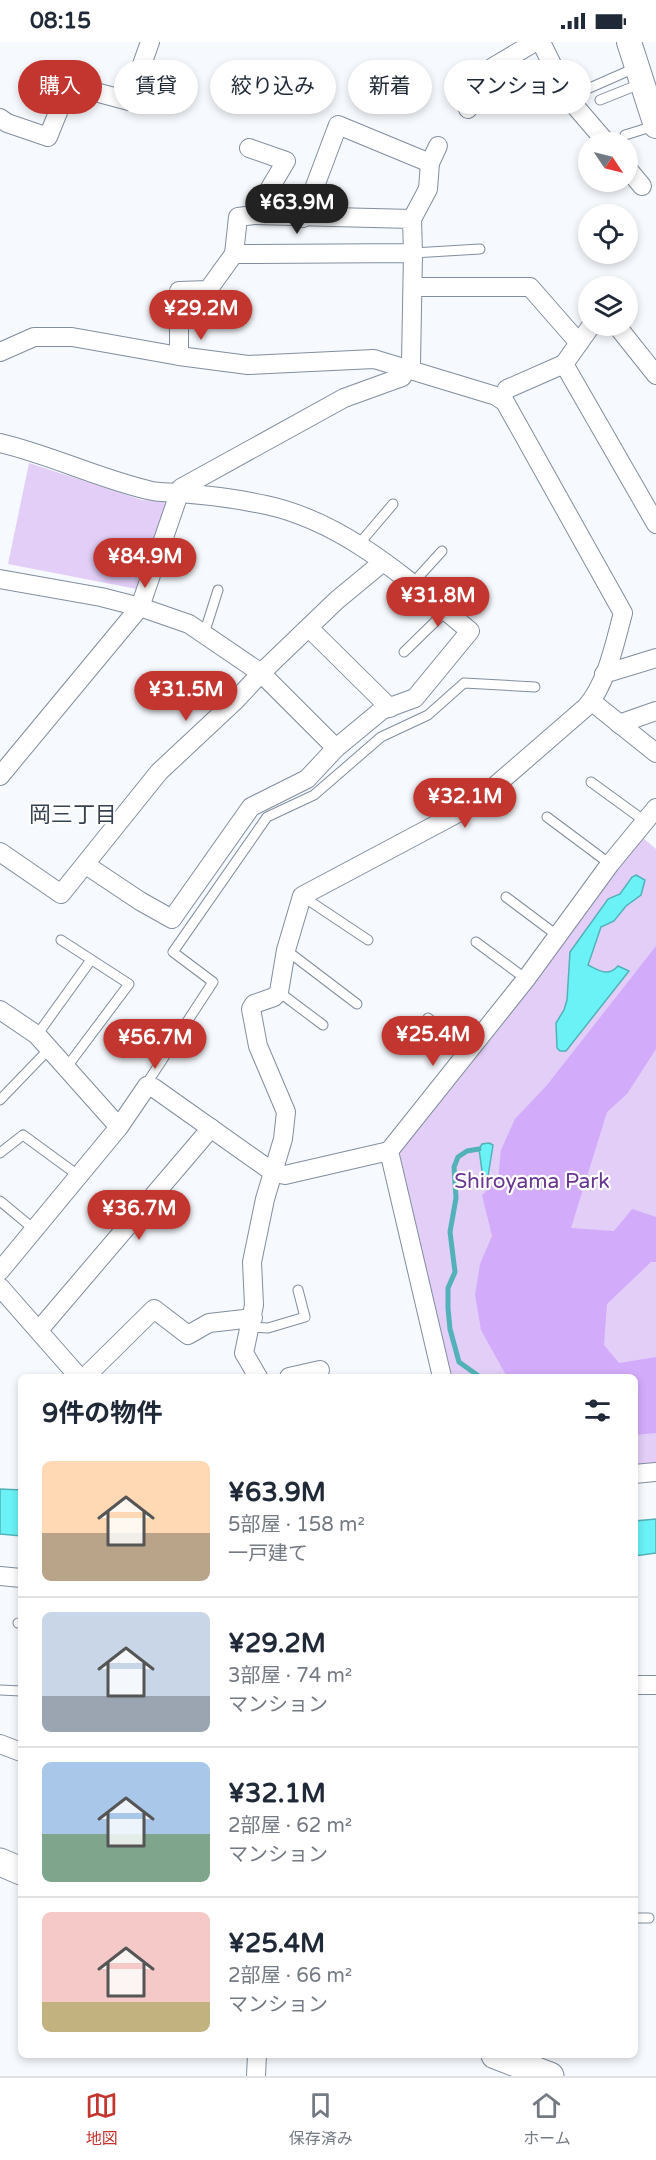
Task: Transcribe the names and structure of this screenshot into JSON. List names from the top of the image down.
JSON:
{
  "districts": ["岡三丁目"],
  "parks": ["Shiroyama Park"],
  "north": "bottom right",
  "page": {
    "status": "08:15",
    "chip": [
      "購入",
      "賃貸",
      "絞り込み",
      "新着",
      "マンション"
    ],
    "price": [
      "¥63.9M",
      "¥29.2M",
      "¥84.9M",
      "¥31.8M",
      "¥31.5M",
      "¥32.1M",
      "¥25.4M",
      "¥56.7M",
      "¥36.7M"
    ],
    "heading": "9件の物件",
    "list": [
      {
        "name": "¥63.9M",
        "note": "5部屋 · 158 m² · 一戸建て"
      },
      {
        "name": "¥29.2M",
        "note": "3部屋 · 74 m² · マンション"
      },
      {
        "name": "¥32.1M",
        "note": "2部屋 · 62 m² · マンション"
      },
      {
        "name": "¥25.4M",
        "note": "2部屋 · 66 m² · マンション"
      }
    ],
    "tabs": ["地図", "保存済み", "ホーム"]
  }
}
